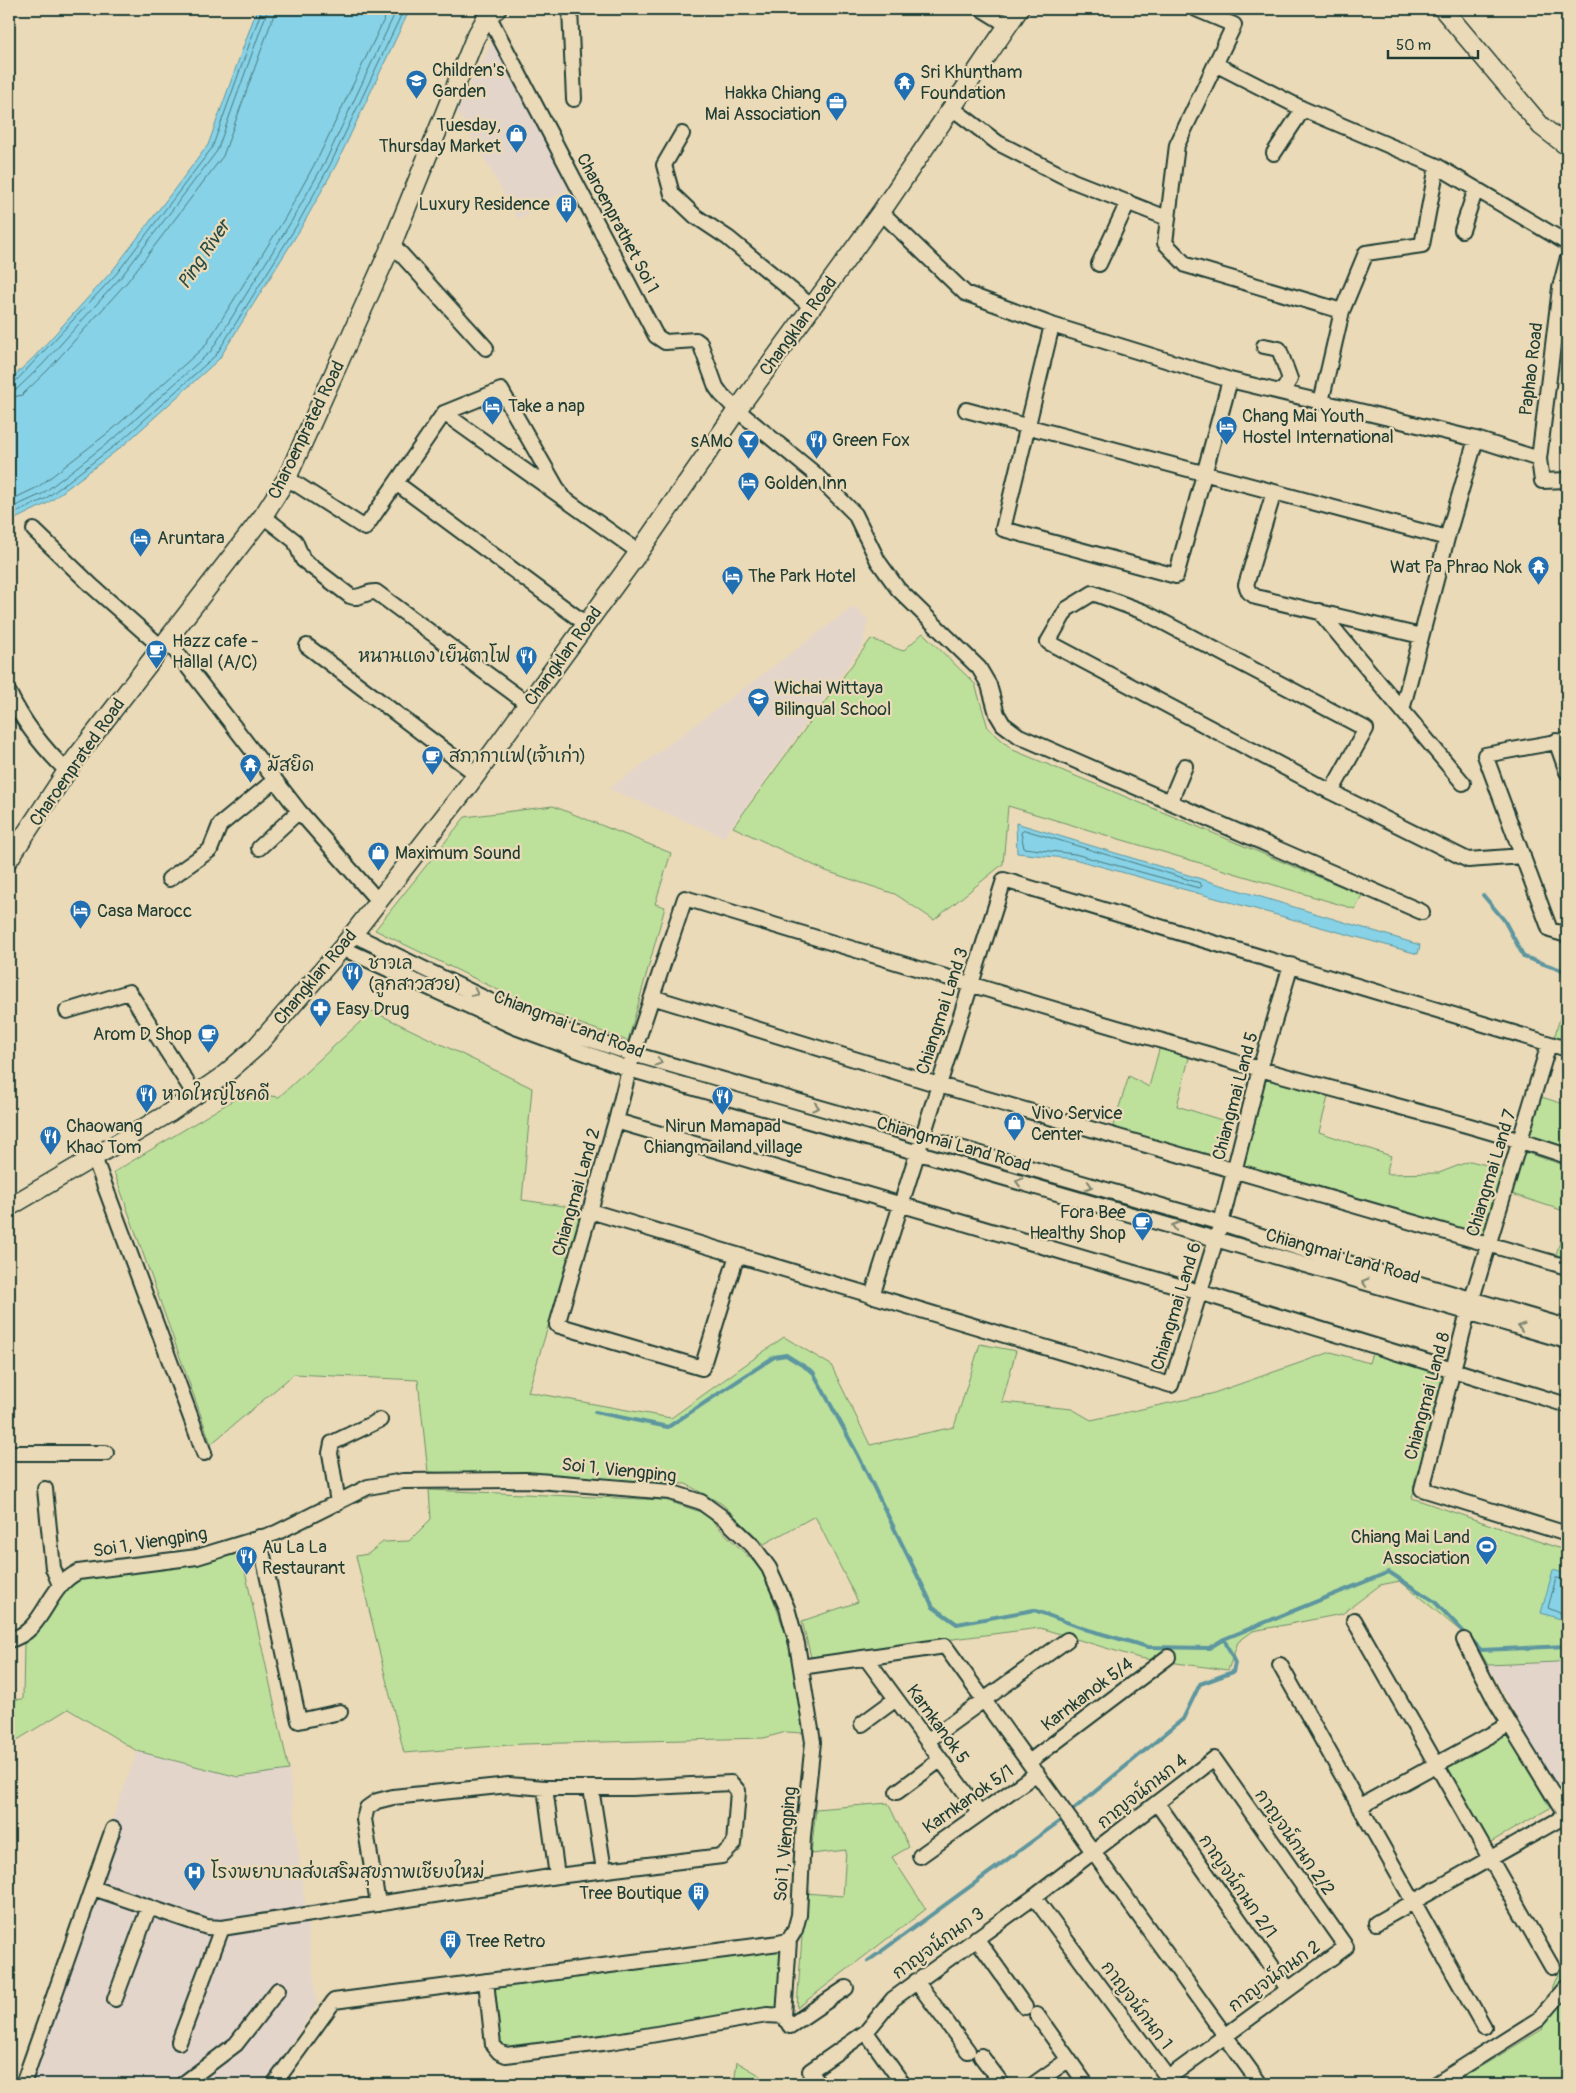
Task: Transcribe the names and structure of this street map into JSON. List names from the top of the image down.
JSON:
{
  "streets": {
    "street": [
      "Charoenprathet Soi 1",
      "Changklan Road",
      "Paphao Road",
      "Charoenprated Road",
      "Chiangmai Land 3",
      "Chiangmai Land Road",
      "Chiangmai Land 5",
      "Chiangmai Land 7",
      "Chiangmai Land 2",
      "Chiangmai Land 6",
      "Chiangmai Land 8",
      "Soi 1, Viengping",
      "Karnkanok 5/4",
      "Karnkanok 5",
      "กาญจน์กนก 4",
      "Karnkanok 5/1",
      "กาญจน์กนก 2/2",
      "กาญจน์กนก 2/1",
      "กาญจน์กนก 3",
      "กาญจน์กนก 2",
      "กาญจน์กนก 1"
    ]
  },
  "crossings": [
    ["Charoenprathet Soi 1", "Changklan Road"],
    ["Charoenprathet Soi 1", "Charoenprated Road"],
    ["Changklan Road", "Chiangmai Land Road"],
    ["Chiangmai Land 3", "Chiangmai Land Road"],
    ["Chiangmai Land 3", "Chiangmai Land 5"],
    ["Chiangmai Land 3", "Chiangmai Land 2"],
    ["Chiangmai Land 3", "Chiangmai Land 6"],
    ["Chiangmai Land Road", "Chiangmai Land 5"],
    ["Chiangmai Land Road", "Chiangmai Land 7"],
    ["Chiangmai Land Road", "Chiangmai Land 2"],
    ["Chiangmai Land Road", "Chiangmai Land 6"],
    ["Chiangmai Land Road", "Chiangmai Land 8"],
    ["Chiangmai Land 5", "Chiangmai Land 6"],
    ["Chiangmai Land 7", "Chiangmai Land 8"],
    ["Karnkanok 5/4", "Karnkanok 5/1"],
    ["Karnkanok 5", "Karnkanok 5/1"],
    ["กาญจน์กนก 4", "กาญจน์กนก 2/2"],
    ["กาญจน์กนก 4", "กาญจน์กนก 2/1"],
    ["กาญจน์กนก 4", "กาญจน์กนก 3"],
    ["กาญจน์กนก 2/2", "กาญจน์กนก 2"],
    ["กาญจน์กนก 2/1", "กาญจน์กนก 2"],
    ["กาญจน์กนก 3", "กาญจน์กนก 1"],
    ["กาญจน์กนก 2", "กาญจน์กนก 1"]
  ],
  "water": ["Ping River"],
  "places": {
    "school or university": ["Children's Garden", "Wichai Wittaya Bilingual School"],
    "temple": ["Sri Khuntham Foundation", "Wat Pa Phrao Nok", "มัสยิด"],
    "office": ["Hakka Chiang Mai Association"],
    "shop": ["Tuesday, Thursday Market", "Maximum Sound", "Vivo Service Center"],
    "building": ["Luxury Residence", "Tree Boutique", "Tree Retro"],
    "hotel": [
      "Take a nap",
      "Chang Mai Youth Hostel International",
      "Golden Inn",
      "Aruntara",
      "The Park Hotel",
      "Casa Marocc"
    ],
    "restaurant": [
      "Green Fox",
      "หนานแดง เย็นตาโฟ",
      "ชาวเล (ลูกสาวสวย)",
      "หาดใหญ่โชคดี",
      "Nirun Mamapad Chiangmailand village",
      "Chaowang Khao Tom",
      "Au La La Restaurant"
    ],
    "bar": ["sAMo"],
    "cafe": [
      "Hazz cafe - Hallal (A/C)",
      "สภากาแฟ(เจ้าเก่า)",
      "Arom D Shop",
      "Fora Bee Healthy Shop"
    ],
    "pharmacy": ["Easy Drug"],
    "sports": ["Chiang Mai Land Association"],
    "hospital": ["โรงพยาบาลส่งเสริมสุขภาพเชียงใหม่"]
  },
  "scale_bar": "50 m"
}
